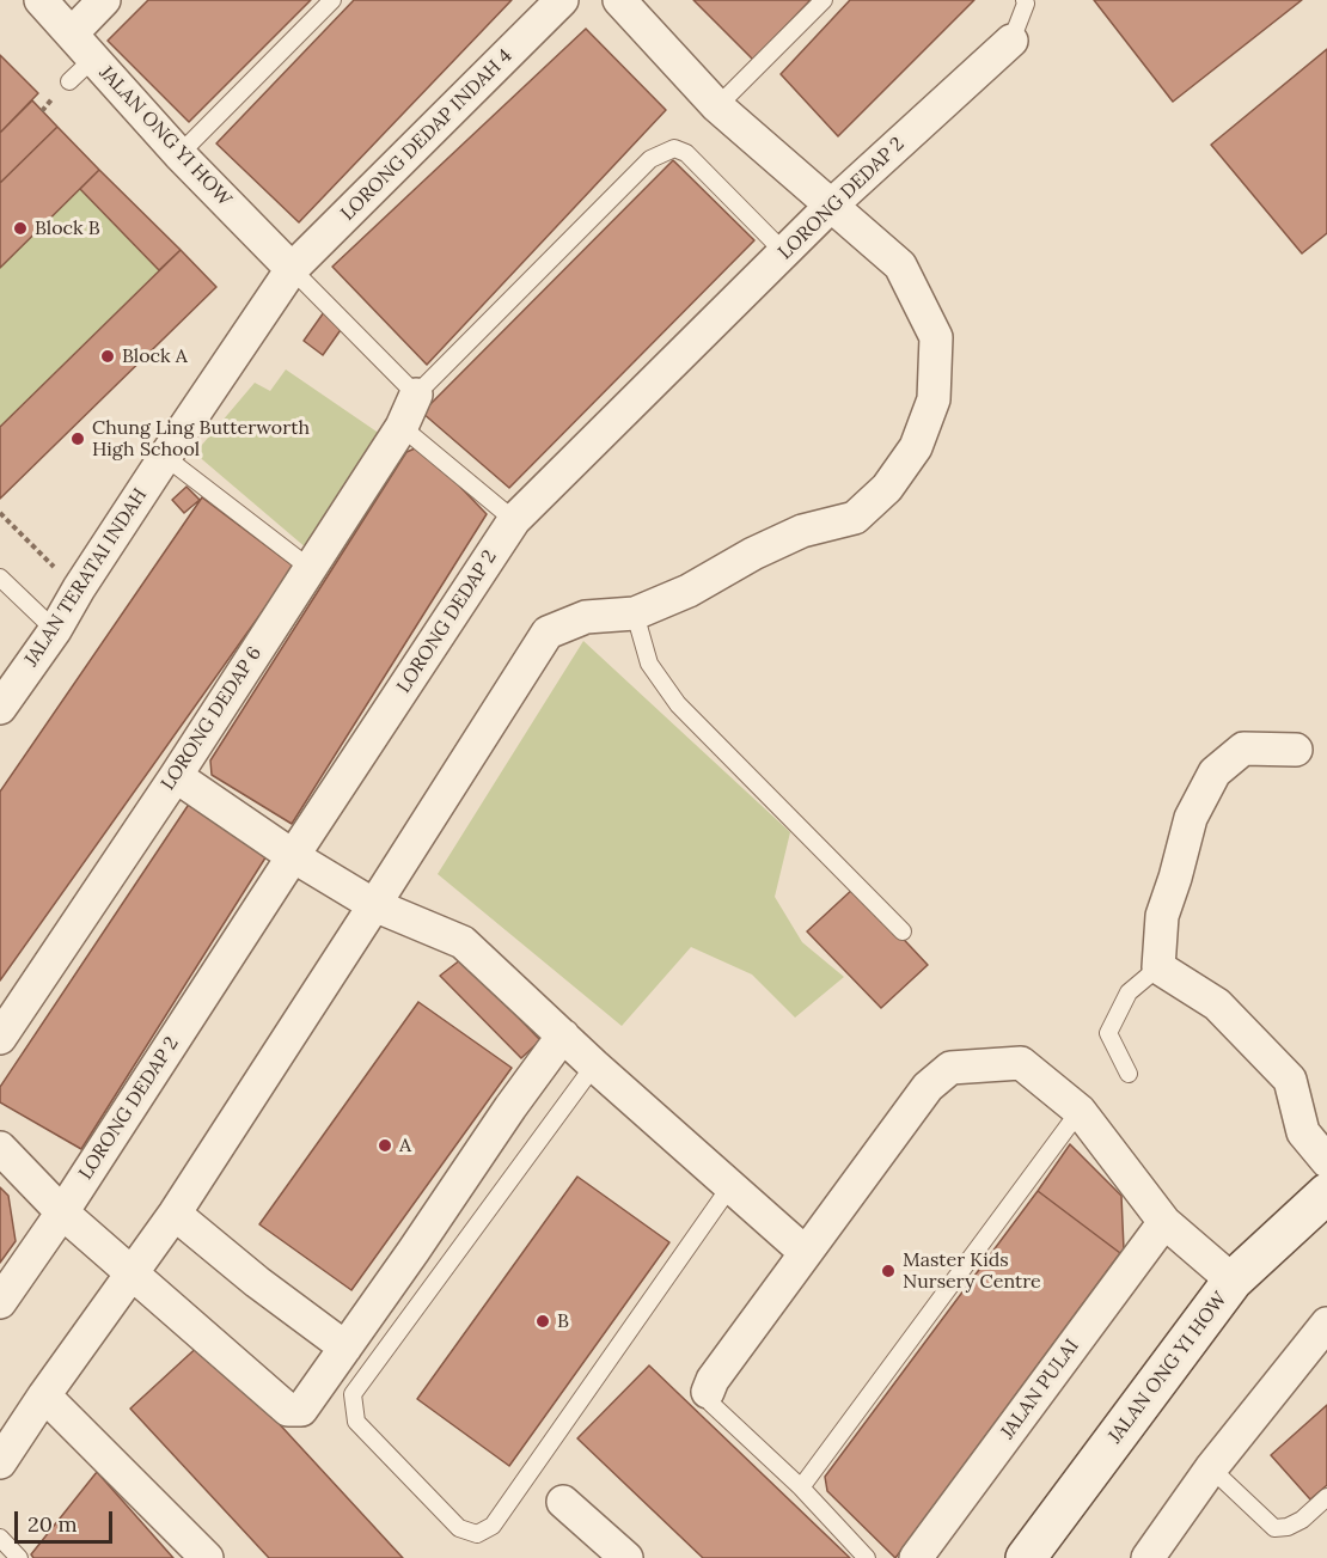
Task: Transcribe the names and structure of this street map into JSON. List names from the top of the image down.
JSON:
{
  "streets": {
    "main road": ["JALAN ONG YI HOW"],
    "street": [
      "LORONG DEDAP INDAH 4",
      "LORONG DEDAP 2",
      "JALAN TERATAI INDAH",
      "LORONG DEDAP 6",
      "JALAN PULAI"
    ]
  },
  "crossings": [
    ["LORONG DEDAP INDAH 4", "JALAN ONG YI HOW"],
    ["LORONG DEDAP INDAH 4", "JALAN TERATAI INDAH"],
    ["JALAN ONG YI HOW", "JALAN TERATAI INDAH"]
  ],
  "places": [
    "Block B",
    "Block A",
    "Chung Ling Butterworth High School",
    "A",
    "Master Kids Nursery Centre",
    "B"
  ],
  "scale_bar": "20 m"
}
